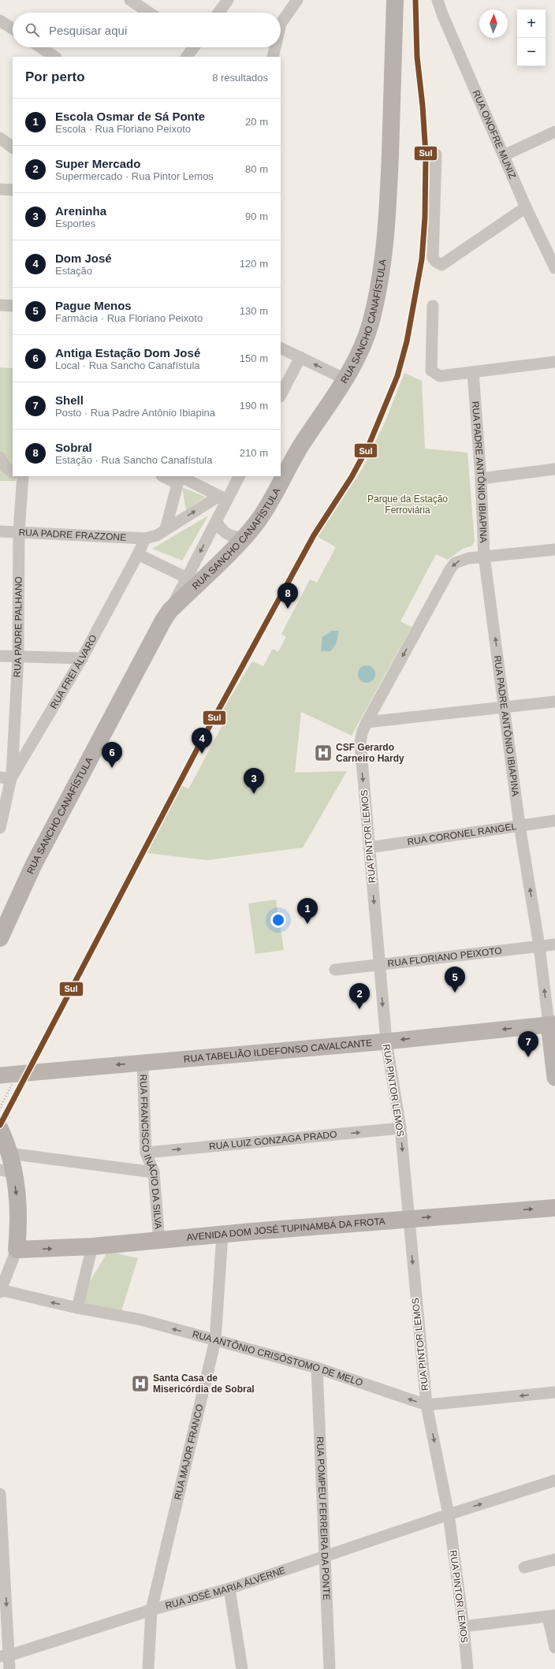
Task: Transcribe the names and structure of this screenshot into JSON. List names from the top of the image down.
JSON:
{
  "streets": {
    "main road": [
      "RUA SANCHO CANAFÍSTULA",
      "RUA PADRE ANTÔNIO IBIAPINA",
      "RUA TABELIÃO ILDEFONSO CAVALCANTE",
      "AVENIDA DOM JOSÉ TUPINAMBÁ DA FROTA"
    ],
    "street": [
      "RUA ONOFRE MUNIZ",
      "RUA PADRE FRAZZONE",
      "RUA PADRE PALHANO",
      "RUA FREI ÁLVARO",
      "RUA CORONEL RANGEL",
      "RUA PINTOR LEMOS",
      "RUA FLORIANO PEIXOTO",
      "RUA LUIZ GONZAGA PRADO",
      "RUA FRANCISCO INÁCIO DA SILVA",
      "RUA ANTÔNIO CRISÓSTOMO DE MELO",
      "RUA MAJOR FRANCO",
      "RUA POMPEU FERREIRA DA PONTE",
      "RUA JOSÉ MARIA ÁLVERNE"
    ]
  },
  "crossings": [
    ["RUA PADRE ANTÔNIO IBIAPINA", "RUA CORONEL RANGEL"],
    ["RUA PADRE ANTÔNIO IBIAPINA", "RUA PINTOR LEMOS"],
    ["RUA PADRE ANTÔNIO IBIAPINA", "RUA FLORIANO PEIXOTO"],
    ["RUA PADRE ANTÔNIO IBIAPINA", "RUA TABELIÃO ILDEFONSO CAVALCANTE"],
    ["RUA PADRE FRAZZONE", "RUA PADRE PALHANO"],
    ["RUA PADRE FRAZZONE", "RUA FREI ÁLVARO"],
    ["RUA PADRE PALHANO", "RUA FREI ÁLVARO"],
    ["RUA CORONEL RANGEL", "RUA PINTOR LEMOS"],
    ["RUA PINTOR LEMOS", "RUA FLORIANO PEIXOTO"],
    ["RUA PINTOR LEMOS", "RUA TABELIÃO ILDEFONSO CAVALCANTE"],
    ["RUA PINTOR LEMOS", "RUA LUIZ GONZAGA PRADO"],
    ["RUA PINTOR LEMOS", "AVENIDA DOM JOSÉ TUPINAMBÁ DA FROTA"],
    ["RUA PINTOR LEMOS", "RUA ANTÔNIO CRISÓSTOMO DE MELO"],
    ["RUA PINTOR LEMOS", "RUA JOSÉ MARIA ÁLVERNE"],
    ["RUA TABELIÃO ILDEFONSO CAVALCANTE", "RUA FRANCISCO INÁCIO DA SILVA"],
    ["RUA LUIZ GONZAGA PRADO", "RUA FRANCISCO INÁCIO DA SILVA"],
    ["RUA FRANCISCO INÁCIO DA SILVA", "AVENIDA DOM JOSÉ TUPINAMBÁ DA FROTA"],
    ["AVENIDA DOM JOSÉ TUPINAMBÁ DA FROTA", "RUA MAJOR FRANCO"],
    ["RUA ANTÔNIO CRISÓSTOMO DE MELO", "RUA MAJOR FRANCO"],
    ["RUA ANTÔNIO CRISÓSTOMO DE MELO", "RUA POMPEU FERREIRA DA PONTE"],
    ["RUA MAJOR FRANCO", "RUA JOSÉ MARIA ÁLVERNE"],
    ["RUA POMPEU FERREIRA DA PONTE", "RUA JOSÉ MARIA ÁLVERNE"]
  ],
  "one_way": [
    "RUA PADRE ANTÔNIO IBIAPINA",
    "RUA PINTOR LEMOS",
    "RUA TABELIÃO ILDEFONSO CAVALCANTE",
    "RUA LUIZ GONZAGA PRADO",
    "AVENIDA DOM JOSÉ TUPINAMBÁ DA FROTA",
    "RUA ANTÔNIO CRISÓSTOMO DE MELO"
  ],
  "parks": ["Parque da Estação Ferroviária"],
  "places": {
    "hospital": ["CSF Gerardo Carneiro Hardy", "Santa Casa de Misericórdia de Sobral"]
  },
  "lines": ["transit line Sul"],
  "north": "top",
  "page": {
    "map_buttons": ["+", "−"],
    "search": "Pesquisar aqui",
    "heading": ["Por perto", "8 resultados"],
    "list": [
      {
        "mark": "1",
        "name": "Escola Osmar de Sá Ponte",
        "note": "Escola · Rua Floriano Peixoto",
        "value": "20 m"
      },
      {
        "mark": "2",
        "name": "Super Mercado",
        "note": "Supermercado · Rua Pintor Lemos",
        "value": "80 m"
      },
      {
        "mark": "3",
        "name": "Areninha",
        "note": "Esportes",
        "value": "90 m"
      },
      {
        "mark": "4",
        "name": "Dom José",
        "note": "Estação",
        "value": "120 m"
      },
      {
        "mark": "5",
        "name": "Pague Menos",
        "note": "Farmácia · Rua Floriano Peixoto",
        "value": "130 m"
      },
      {
        "mark": "6",
        "name": "Antiga Estação Dom José",
        "note": "Local · Rua Sancho Canafístula",
        "value": "150 m"
      },
      {
        "mark": "7",
        "name": "Shell",
        "note": "Posto · Rua Padre Antônio Ibiapina",
        "value": "190 m"
      },
      {
        "mark": "8",
        "name": "Sobral",
        "note": "Estação · Rua Sancho Canafístula",
        "value": "210 m"
      }
    ],
    "pins": [
      "8",
      "4",
      "6",
      "3",
      "1",
      "5",
      "2",
      "7"
    ]
  }
}
